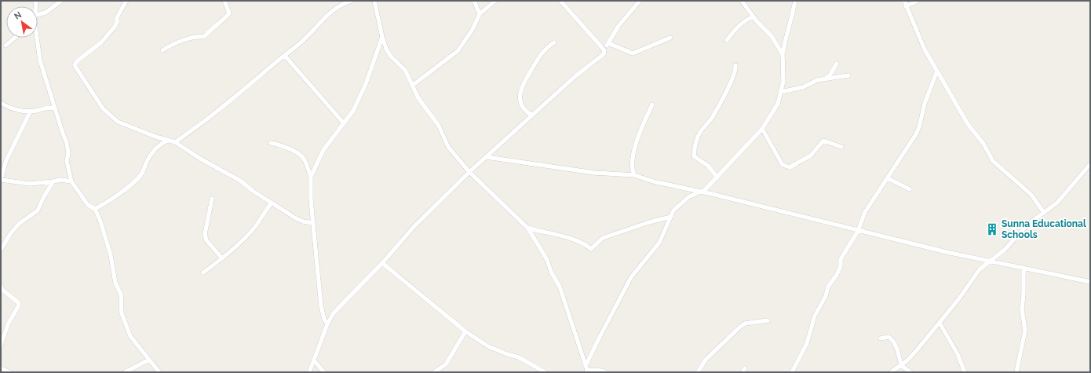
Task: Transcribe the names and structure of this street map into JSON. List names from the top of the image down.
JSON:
{
  "places": {
    "building": ["Sunna Educational Schools"]
  },
  "north": "top left"
}
